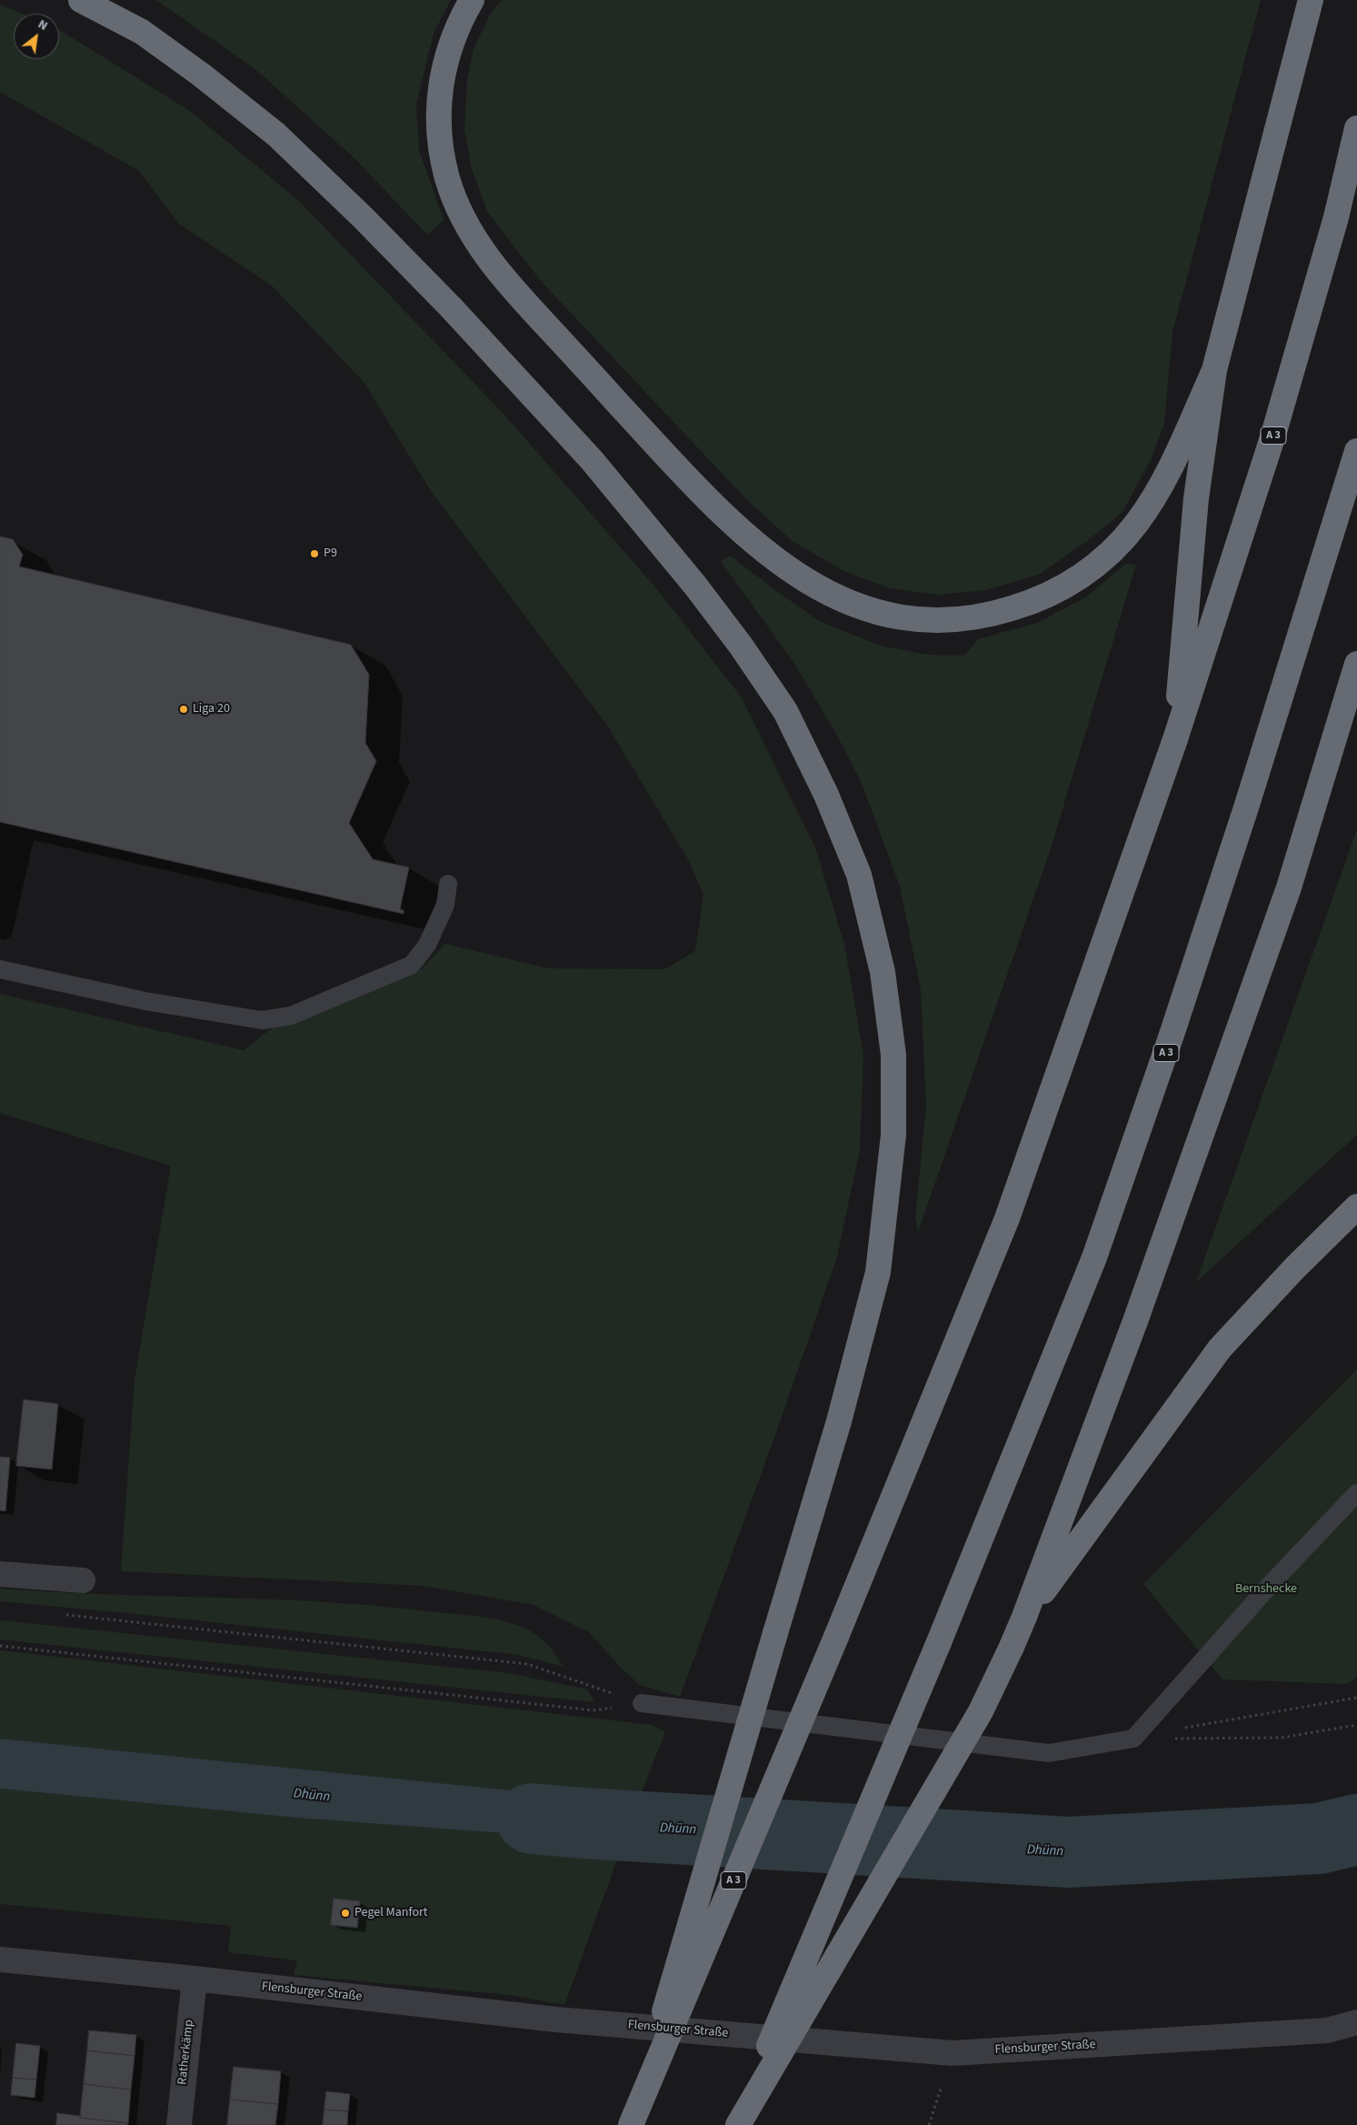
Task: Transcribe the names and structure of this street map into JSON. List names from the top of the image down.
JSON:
{
  "streets": {
    "highway": ["A 3"],
    "street": ["Flensburger Straße", "Ratherkämp"]
  },
  "crossings": [
    ["Flensburger Straße", "Ratherkämp"]
  ],
  "water": ["Dhünn"],
  "parks": ["Bernshecke"],
  "places": ["P9", "Liga 20", "Pegel Manfort"],
  "north": "top right"
}
